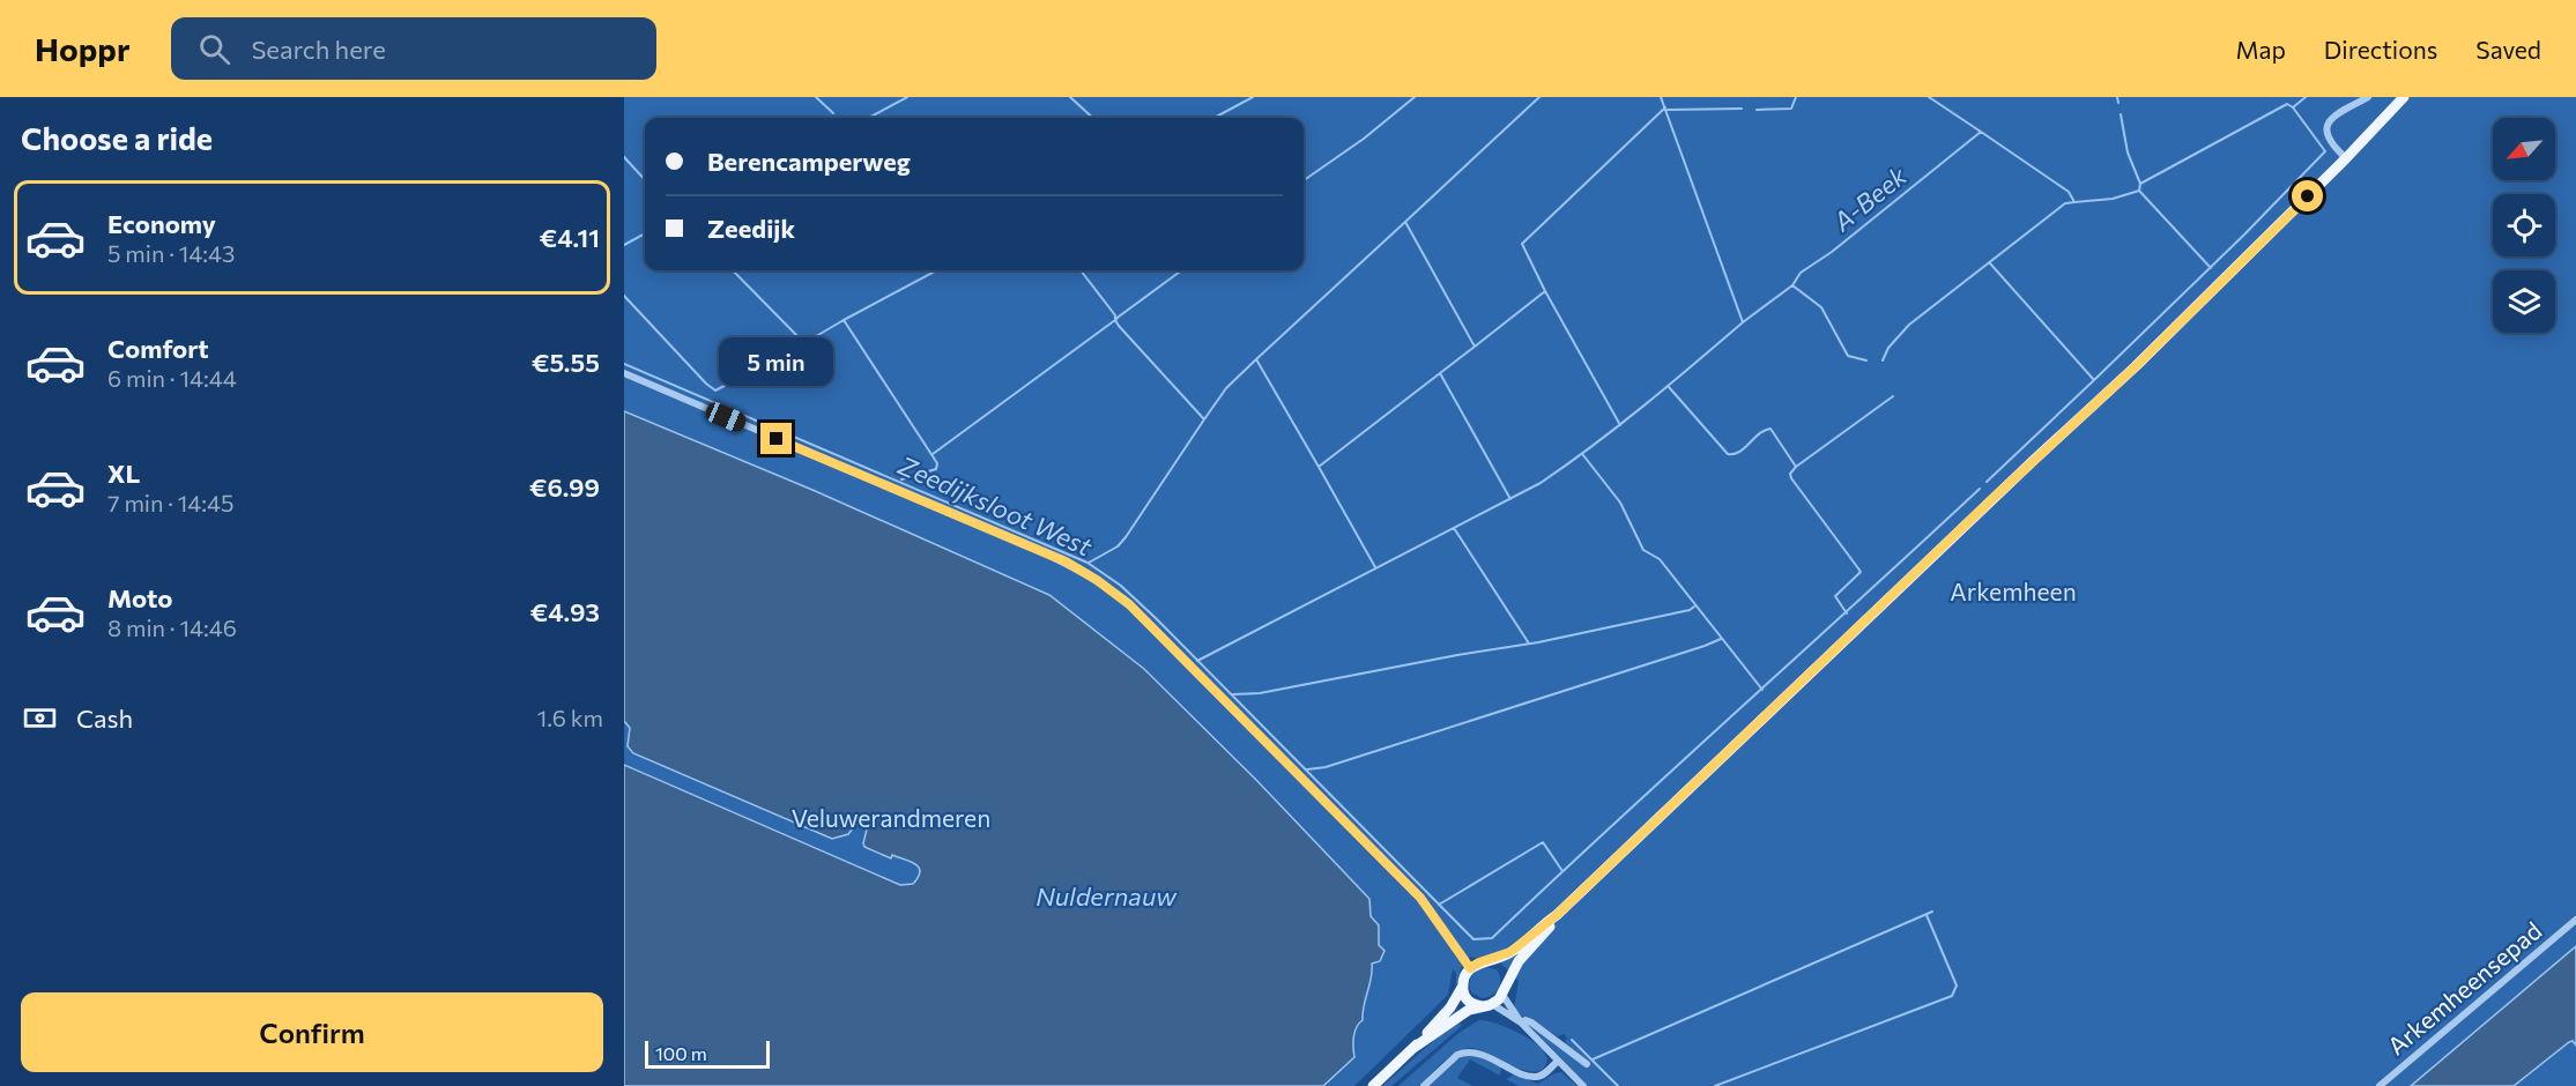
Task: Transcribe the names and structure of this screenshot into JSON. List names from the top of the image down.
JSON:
{
  "streets": {
    "street": ["Arkemheensepad"]
  },
  "water": ["A-Beek", "Zeedijksloot West", "Nuldernauw"],
  "parks": ["Arkemheen", "Veluwerandmeren"],
  "scale_bar": "100 m",
  "north": "bottom left",
  "page": {
    "header": "Hoppr",
    "search": "Search here",
    "nav": ["Map", "Directions", "Saved"],
    "heading": "Choose a ride",
    "banner": ["Berencamperweg", "Zeedijk"],
    "list": [
      {
        "name": "Economy",
        "note": "5 min · 14:43",
        "value": "€4.11"
      },
      {
        "name": "Comfort",
        "note": "6 min · 14:44",
        "value": "€5.55"
      },
      {
        "name": "XL",
        "note": "7 min · 14:45",
        "value": "€6.99"
      },
      {
        "name": "Moto",
        "note": "8 min · 14:46",
        "value": "€4.93"
      }
    ],
    "bubble": "5 min",
    "pay": ["Cash", "1.6 km"],
    "buttons": "Confirm",
    "scale": "100 m"
  }
}
